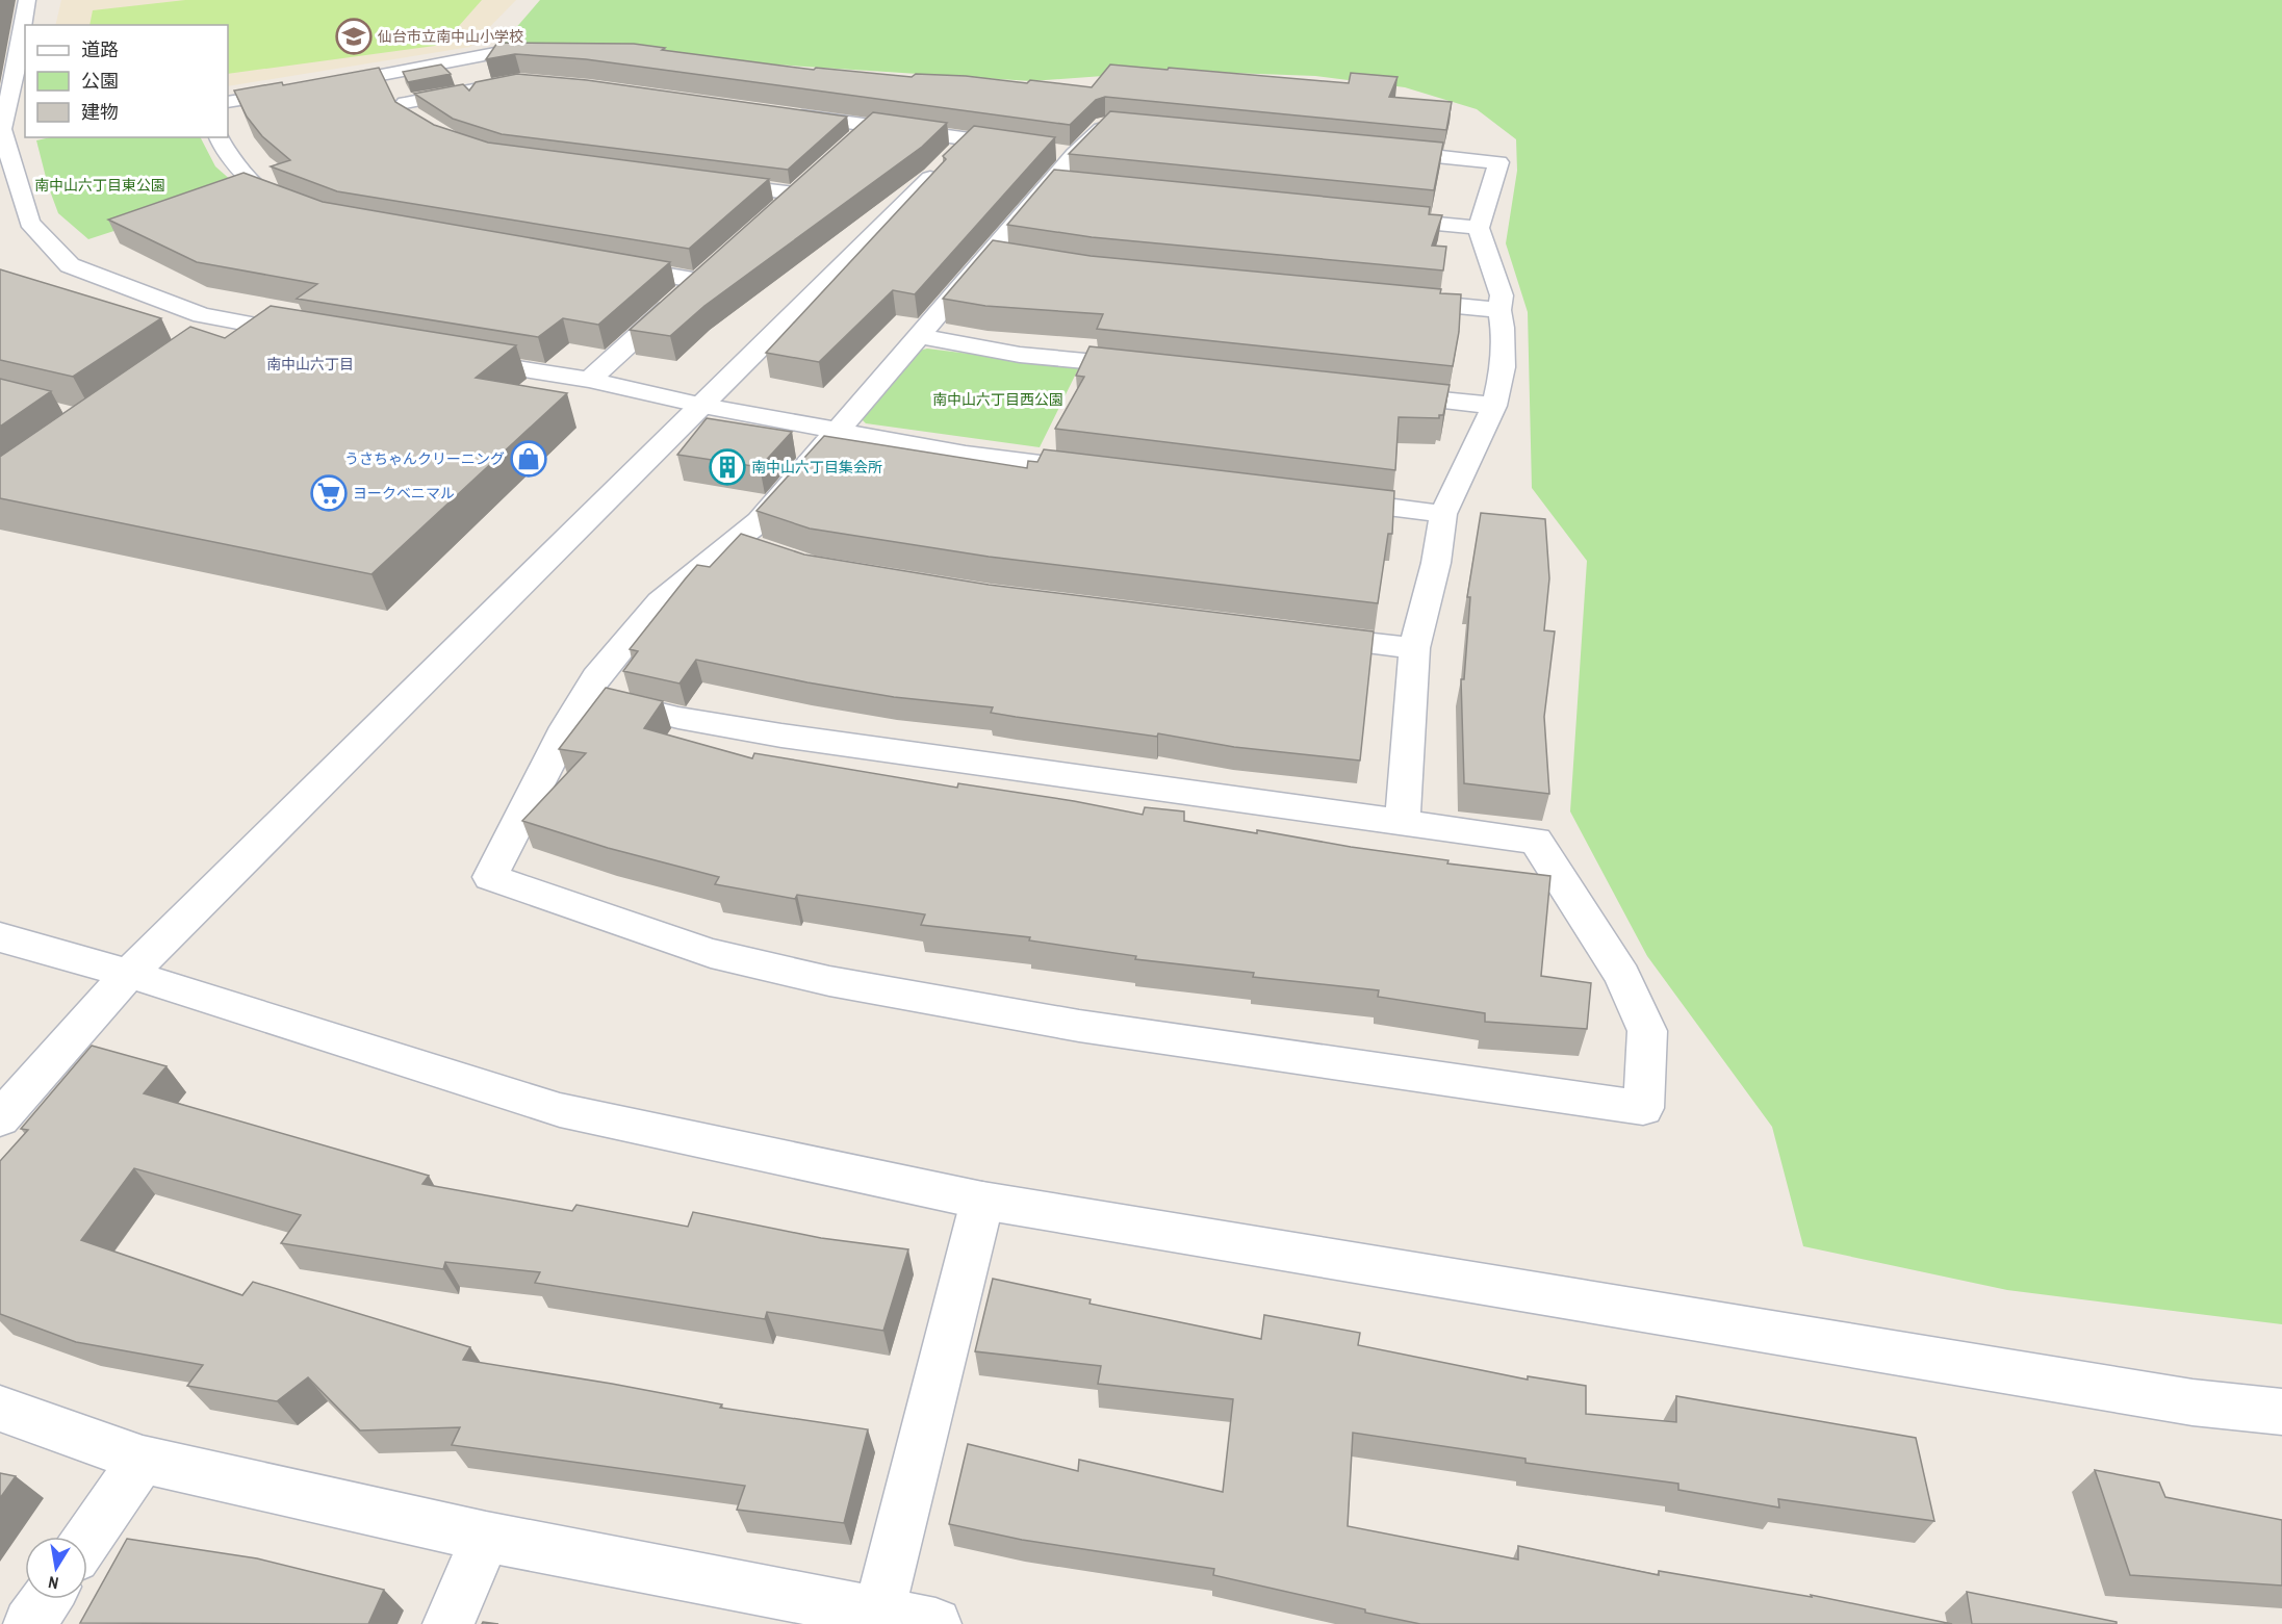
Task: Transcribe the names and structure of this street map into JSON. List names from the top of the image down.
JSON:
{
  "districts": ["南中山六丁目"],
  "parks": ["南中山六丁目東公園", "南中山六丁目西公園"],
  "places": {
    "school or university": ["仙台市立南中山小学校"],
    "shop": ["うさちゃんクリーニング"],
    "building": ["南中山六丁目集会所"],
    "supermarket": ["ヨークベニマル"]
  },
  "legend": ["道路", "公園", "建物"],
  "north": "bottom"
}
